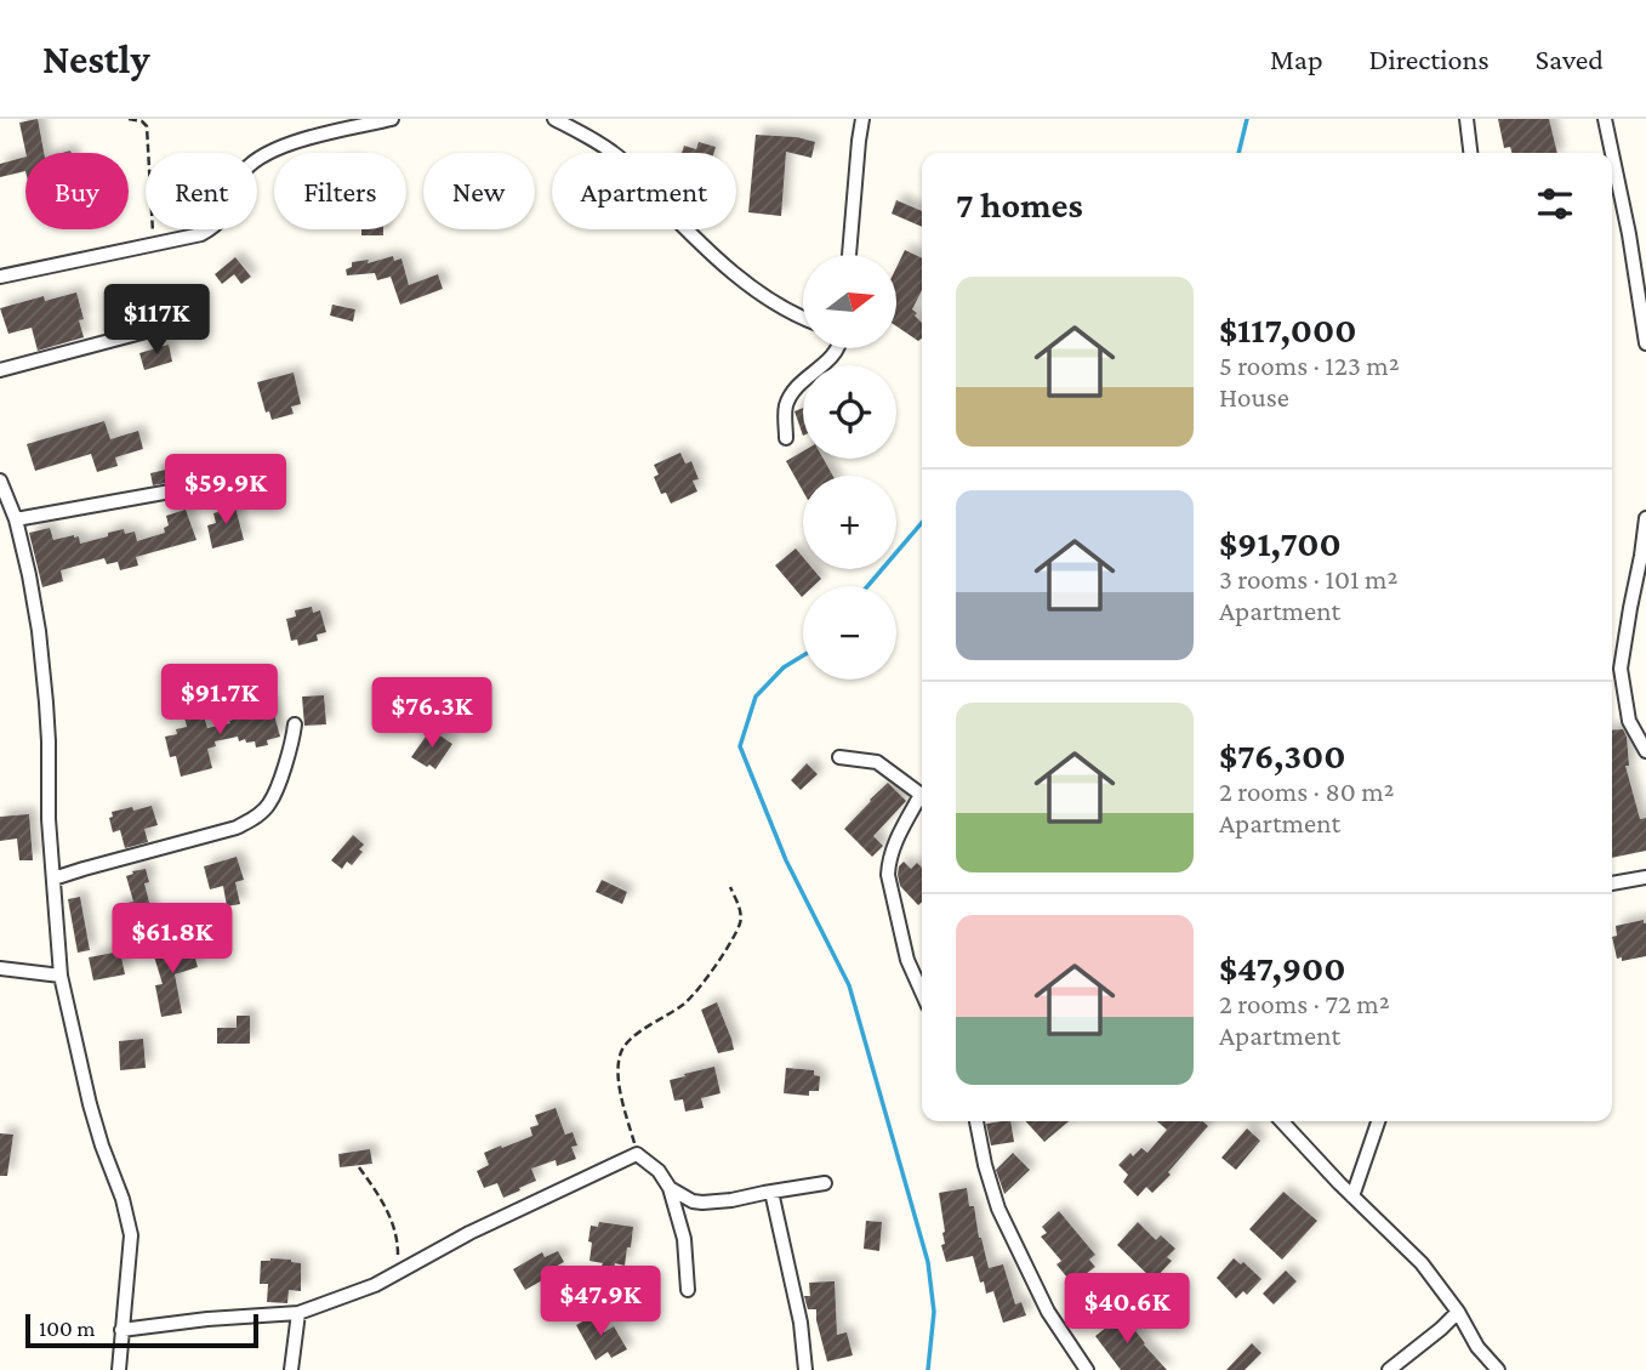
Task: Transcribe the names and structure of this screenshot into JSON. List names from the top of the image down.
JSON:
{
  "scale_bar": "100 m",
  "north": "right",
  "page": {
    "header": "Nestly",
    "nav": ["Map", "Directions", "Saved"],
    "chip": [
      "Buy",
      "Rent",
      "Filters",
      "New",
      "Apartment"
    ],
    "heading": "7 homes",
    "map_buttons": ["+", "−"],
    "list": [
      {
        "name": "$117,000",
        "note": "5 rooms · 123 m² · House"
      },
      {
        "name": "$91,700",
        "note": "3 rooms · 101 m² · Apartment"
      },
      {
        "name": "$76,300",
        "note": "2 rooms · 80 m² · Apartment"
      },
      {
        "name": "$47,900",
        "note": "2 rooms · 72 m² · Apartment"
      }
    ],
    "price": [
      "$117K",
      "$59.9K",
      "$91.7K",
      "$76.3K",
      "$61.8K",
      "$47.9K",
      "$40.6K"
    ],
    "scale": "100 m"
  }
}
